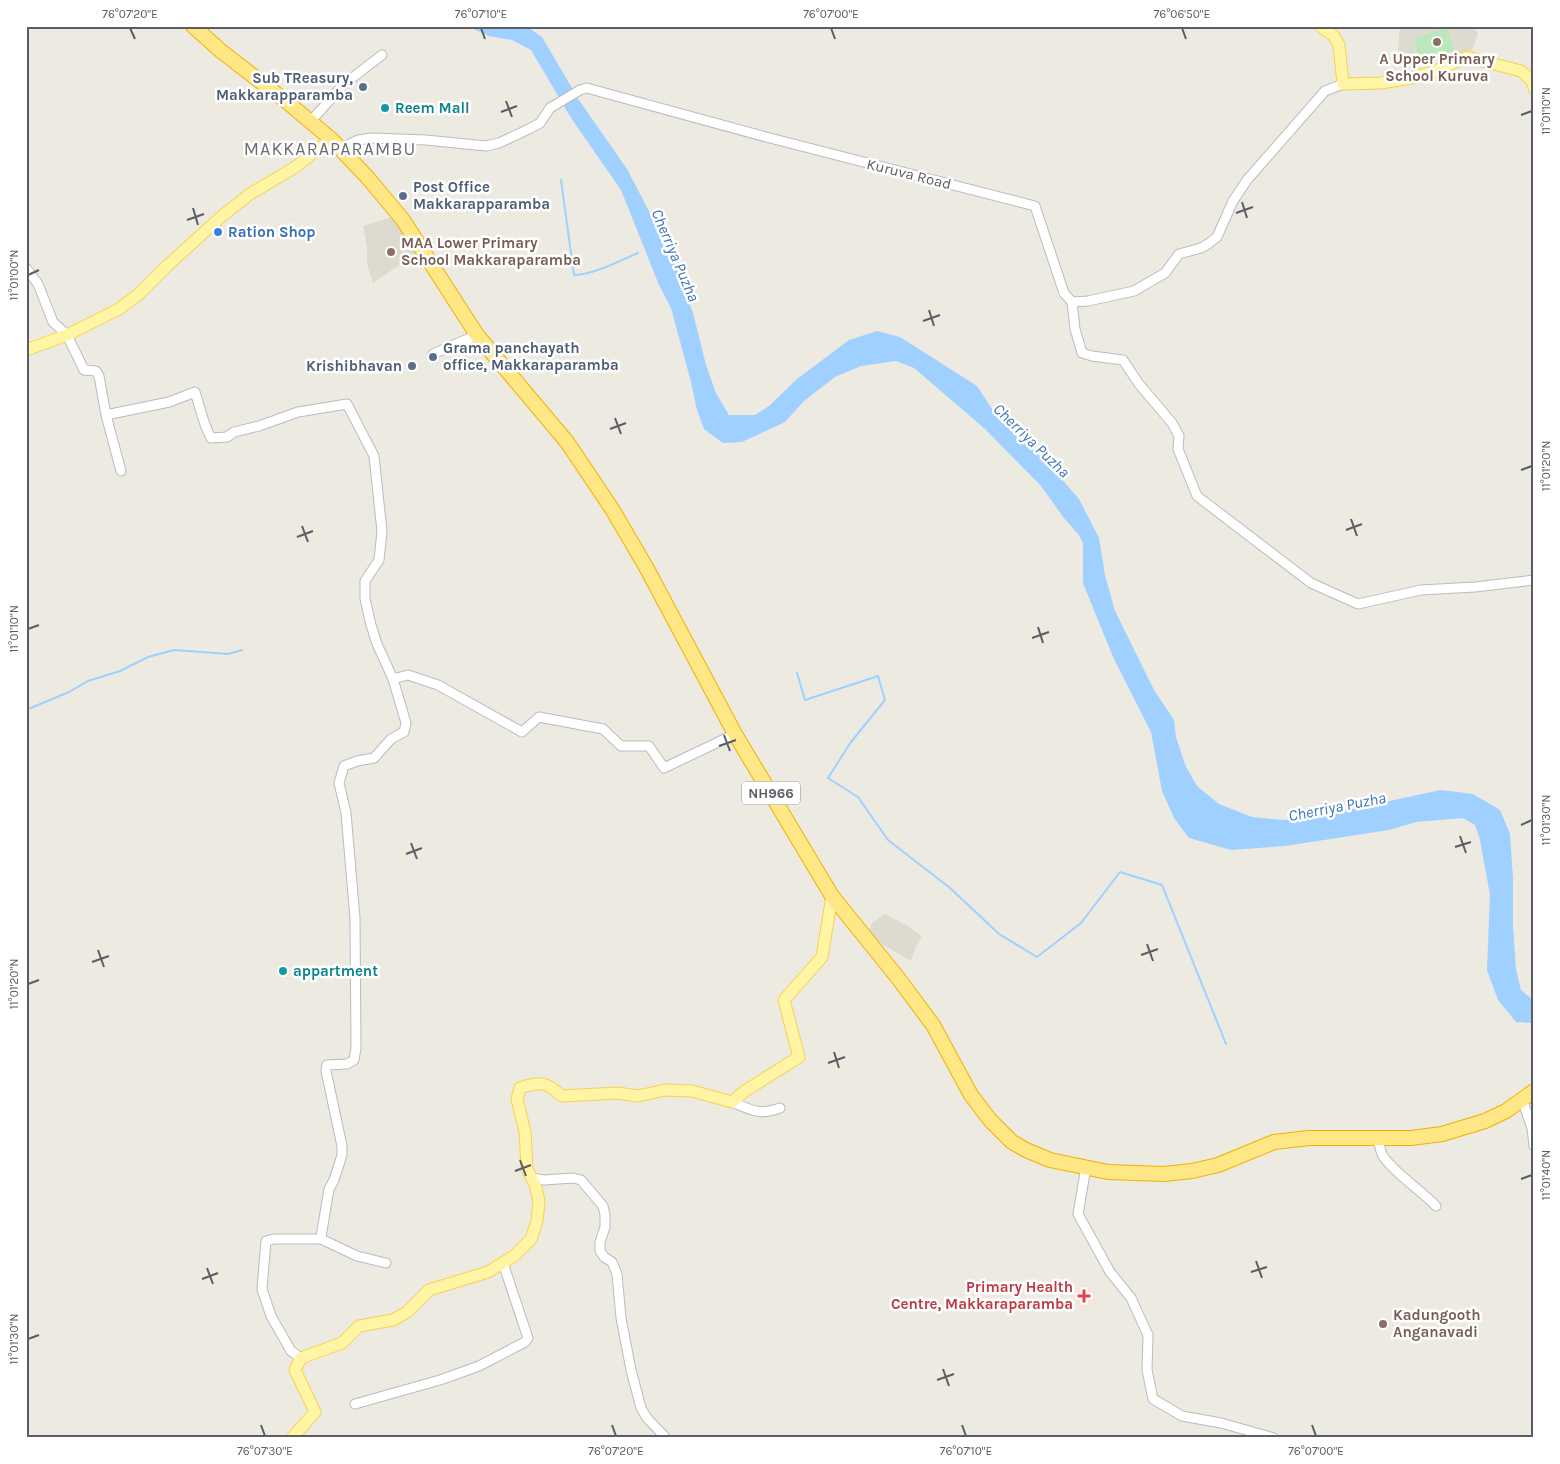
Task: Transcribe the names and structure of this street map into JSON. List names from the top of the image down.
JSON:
{
  "streets": {
    "highway": ["NH966"],
    "street": ["Kuruva Road"]
  },
  "crossings": [
    ["Kuruva Road", "NH966"]
  ],
  "districts": ["MAKKARAPARAMBU"],
  "water": ["Cherriya Puzha"],
  "places": {
    "other": [
      "A Upper Primary School Kuruva",
      "Sub TReasury, Makkarapparamba",
      "Reem Mall",
      "Post Office Makkarapparamba",
      "Ration Shop",
      "MAA Lower Primary School Makkaraparamba",
      "Grama panchayath office, Makkaraparamba",
      "Krishibhavan",
      "appartment",
      "Kadungooth Anganavadi"
    ],
    "health": ["Primary Health Centre, Makkaraparamba"]
  },
  "coordinates": [
    "76°07'20\"E",
    "76°07'10\"E",
    "76°07'00\"E",
    "76°06'50\"E",
    "11°01'10\"N",
    "11°01'00\"N",
    "11°01'20\"N",
    "11°01'30\"N",
    "11°01'40\"N",
    "76°07'30\"E"
  ]
}
